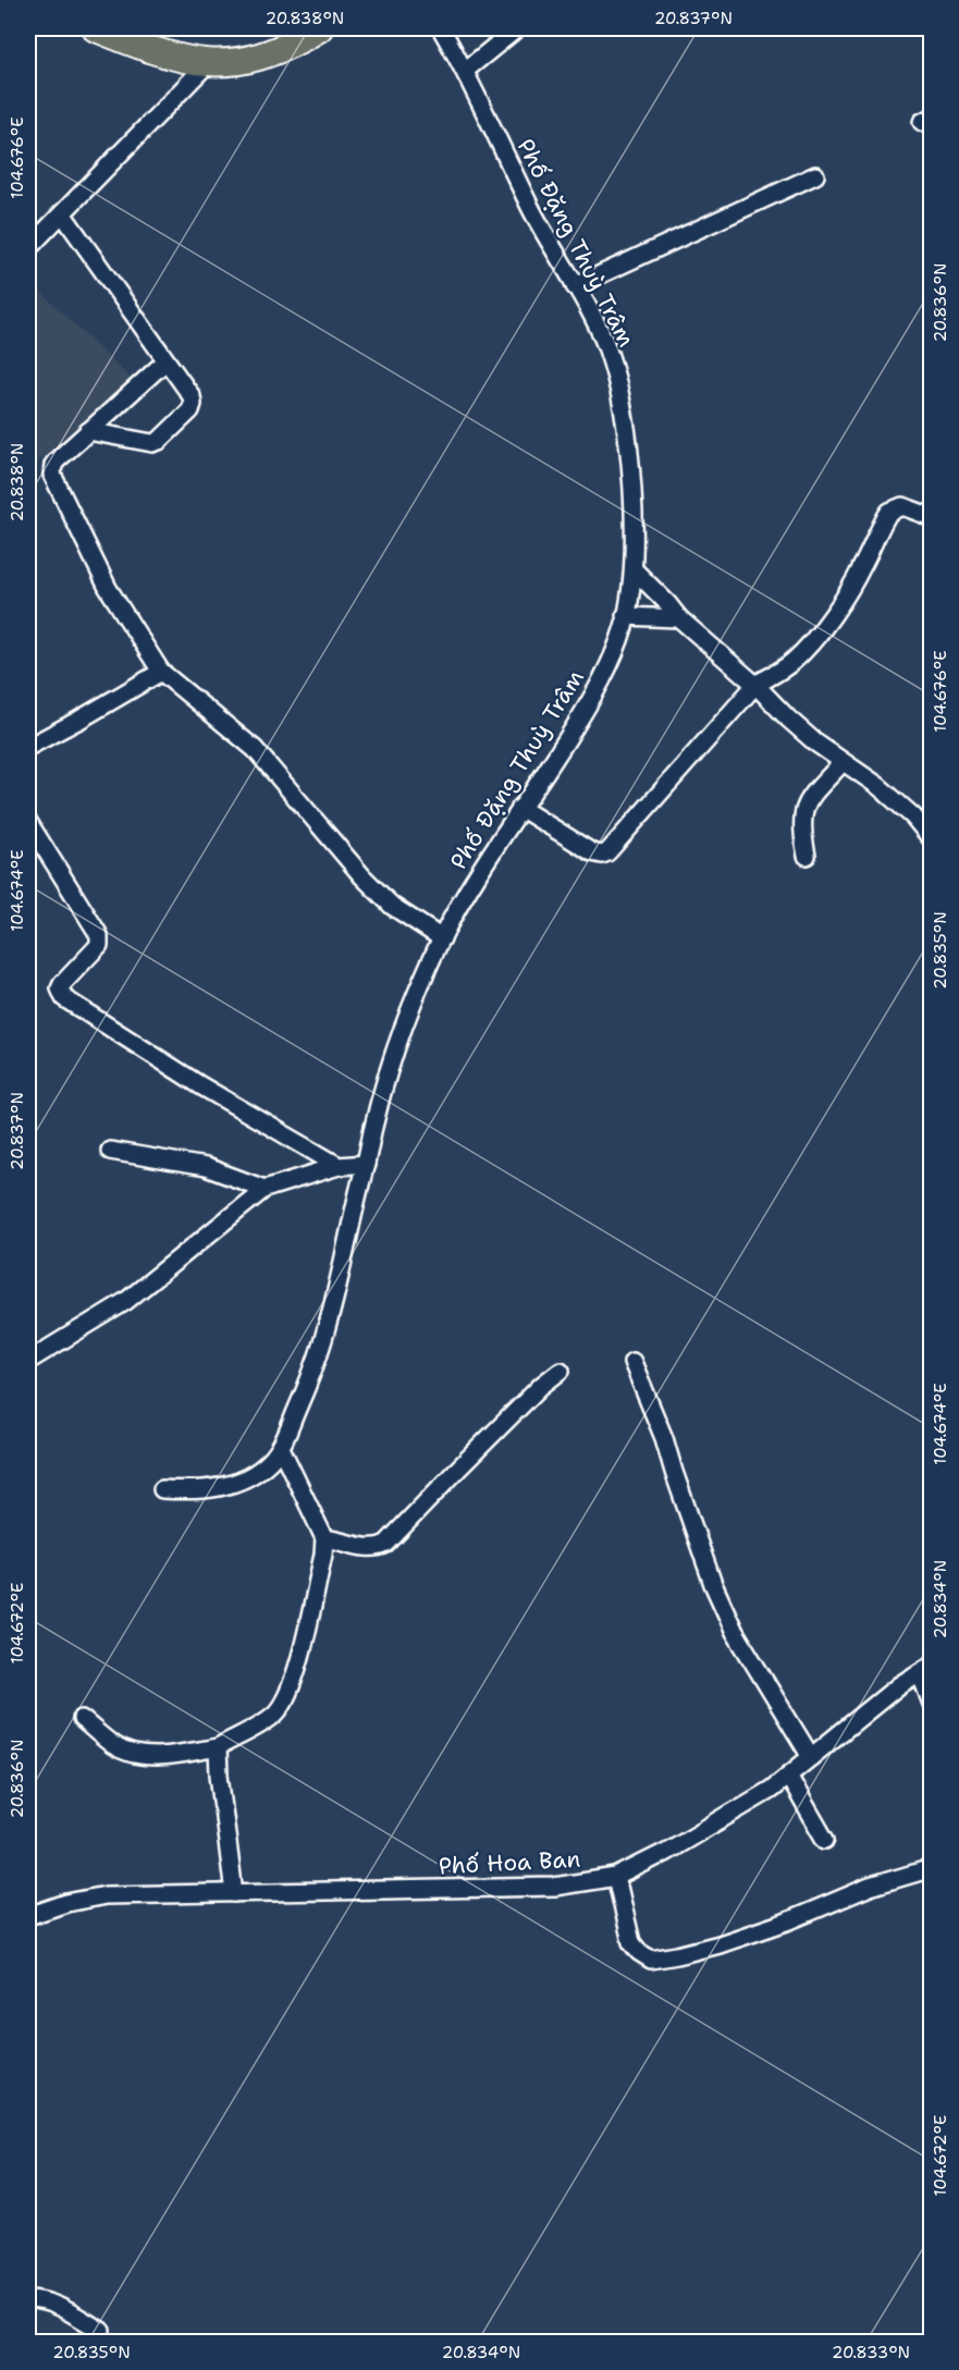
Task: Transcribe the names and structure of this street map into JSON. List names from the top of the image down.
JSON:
{
  "streets": {
    "street": ["Phố Đặng Thuỳ Trâm", "Phố Hoa Ban"]
  },
  "coordinates": [
    "20.838°N",
    "20.837°N",
    "104.676°E",
    "20.836°N",
    "104.674°E",
    "20.835°N",
    "20.834°N",
    "104.672°E",
    "20.833°N"
  ]
}
